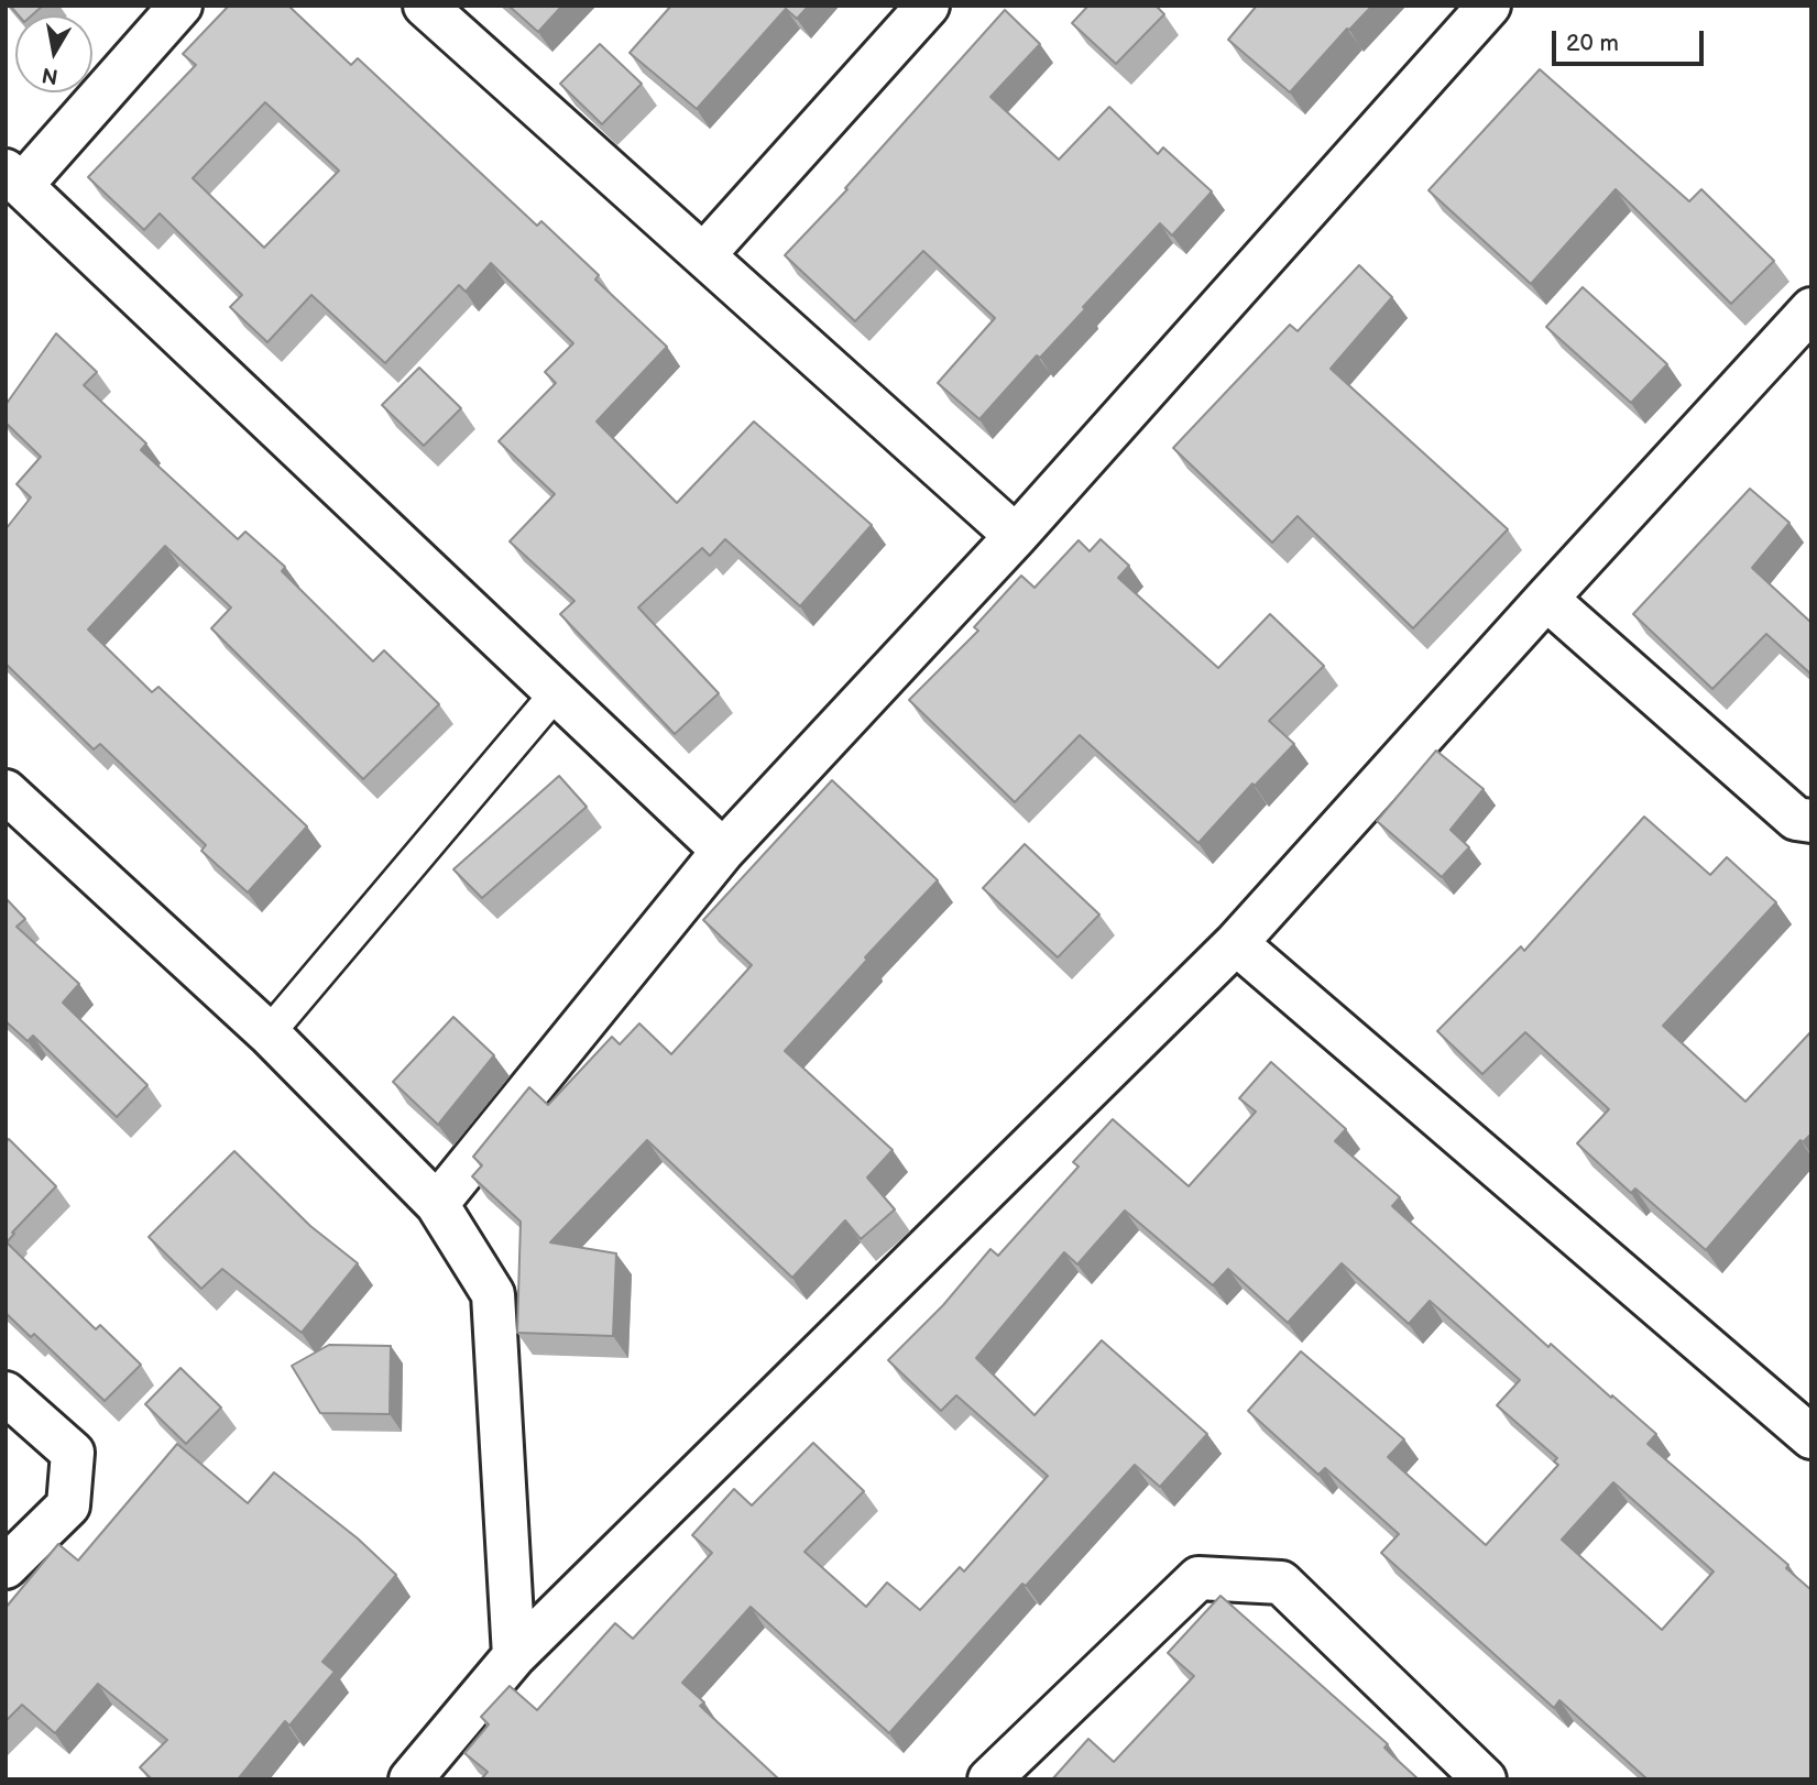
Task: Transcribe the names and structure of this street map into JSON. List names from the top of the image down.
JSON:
{
  "scale_bar": "20 m",
  "north": "bottom"
}
